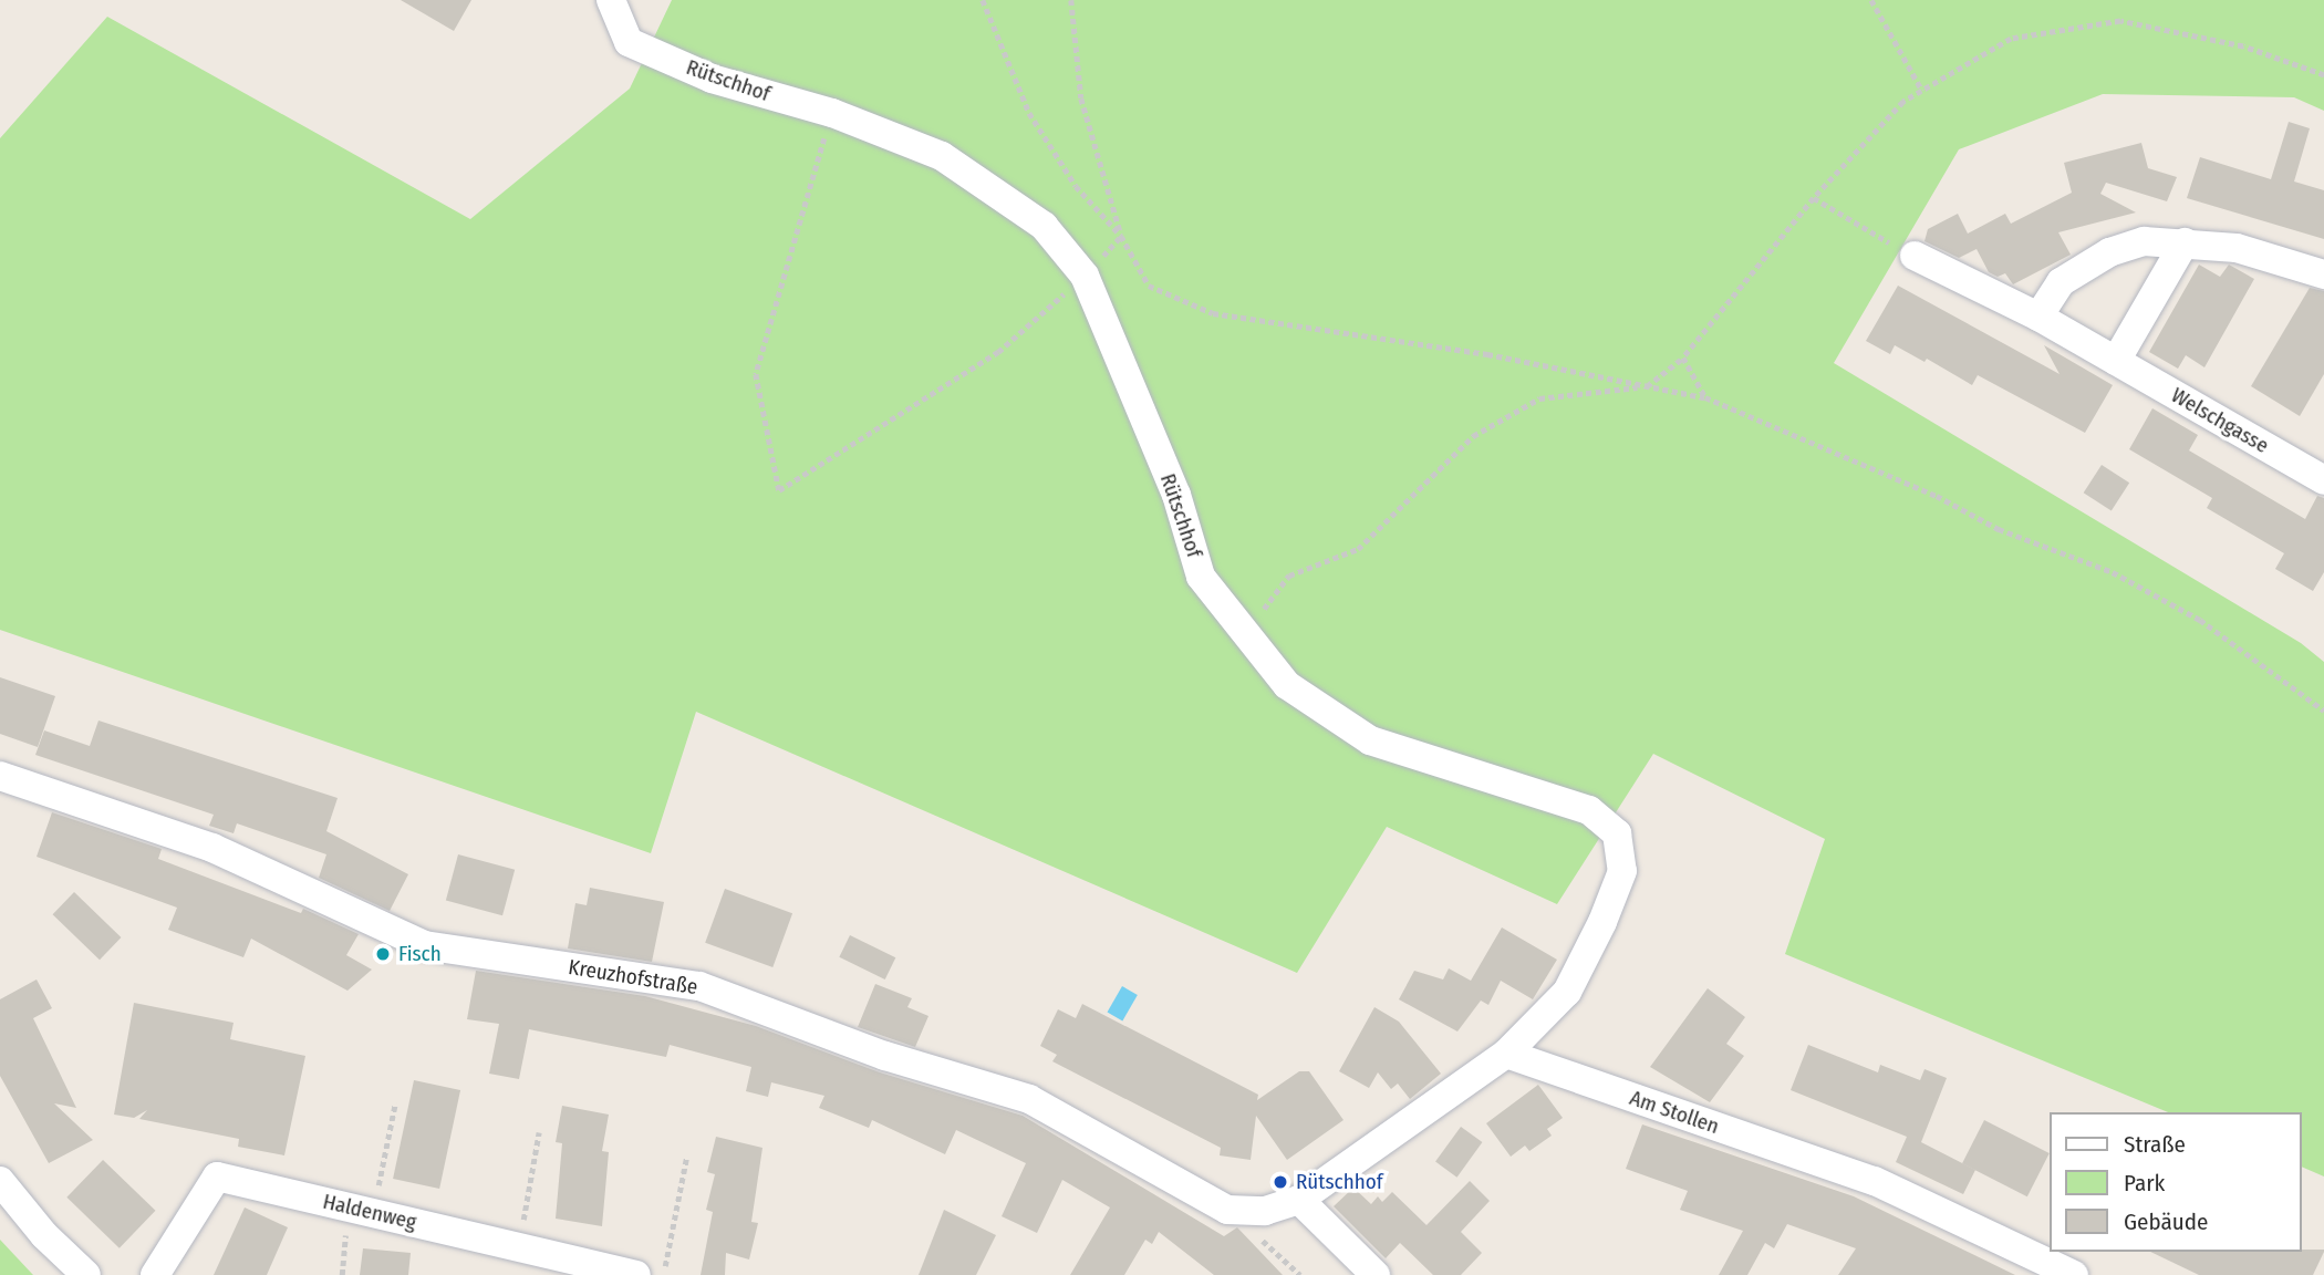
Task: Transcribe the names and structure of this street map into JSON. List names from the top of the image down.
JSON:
{
  "streets": {
    "street": [
      "Rütschhof",
      "Welschgasse",
      "Kreuzhofstraße",
      "Am Stollen",
      "Haldenweg"
    ]
  },
  "crossings": [
    ["Rütschhof", "Am Stollen"]
  ],
  "places": ["Fisch", "Rütschhof"],
  "legend": ["Straße", "Park", "Gebäude"]
}
